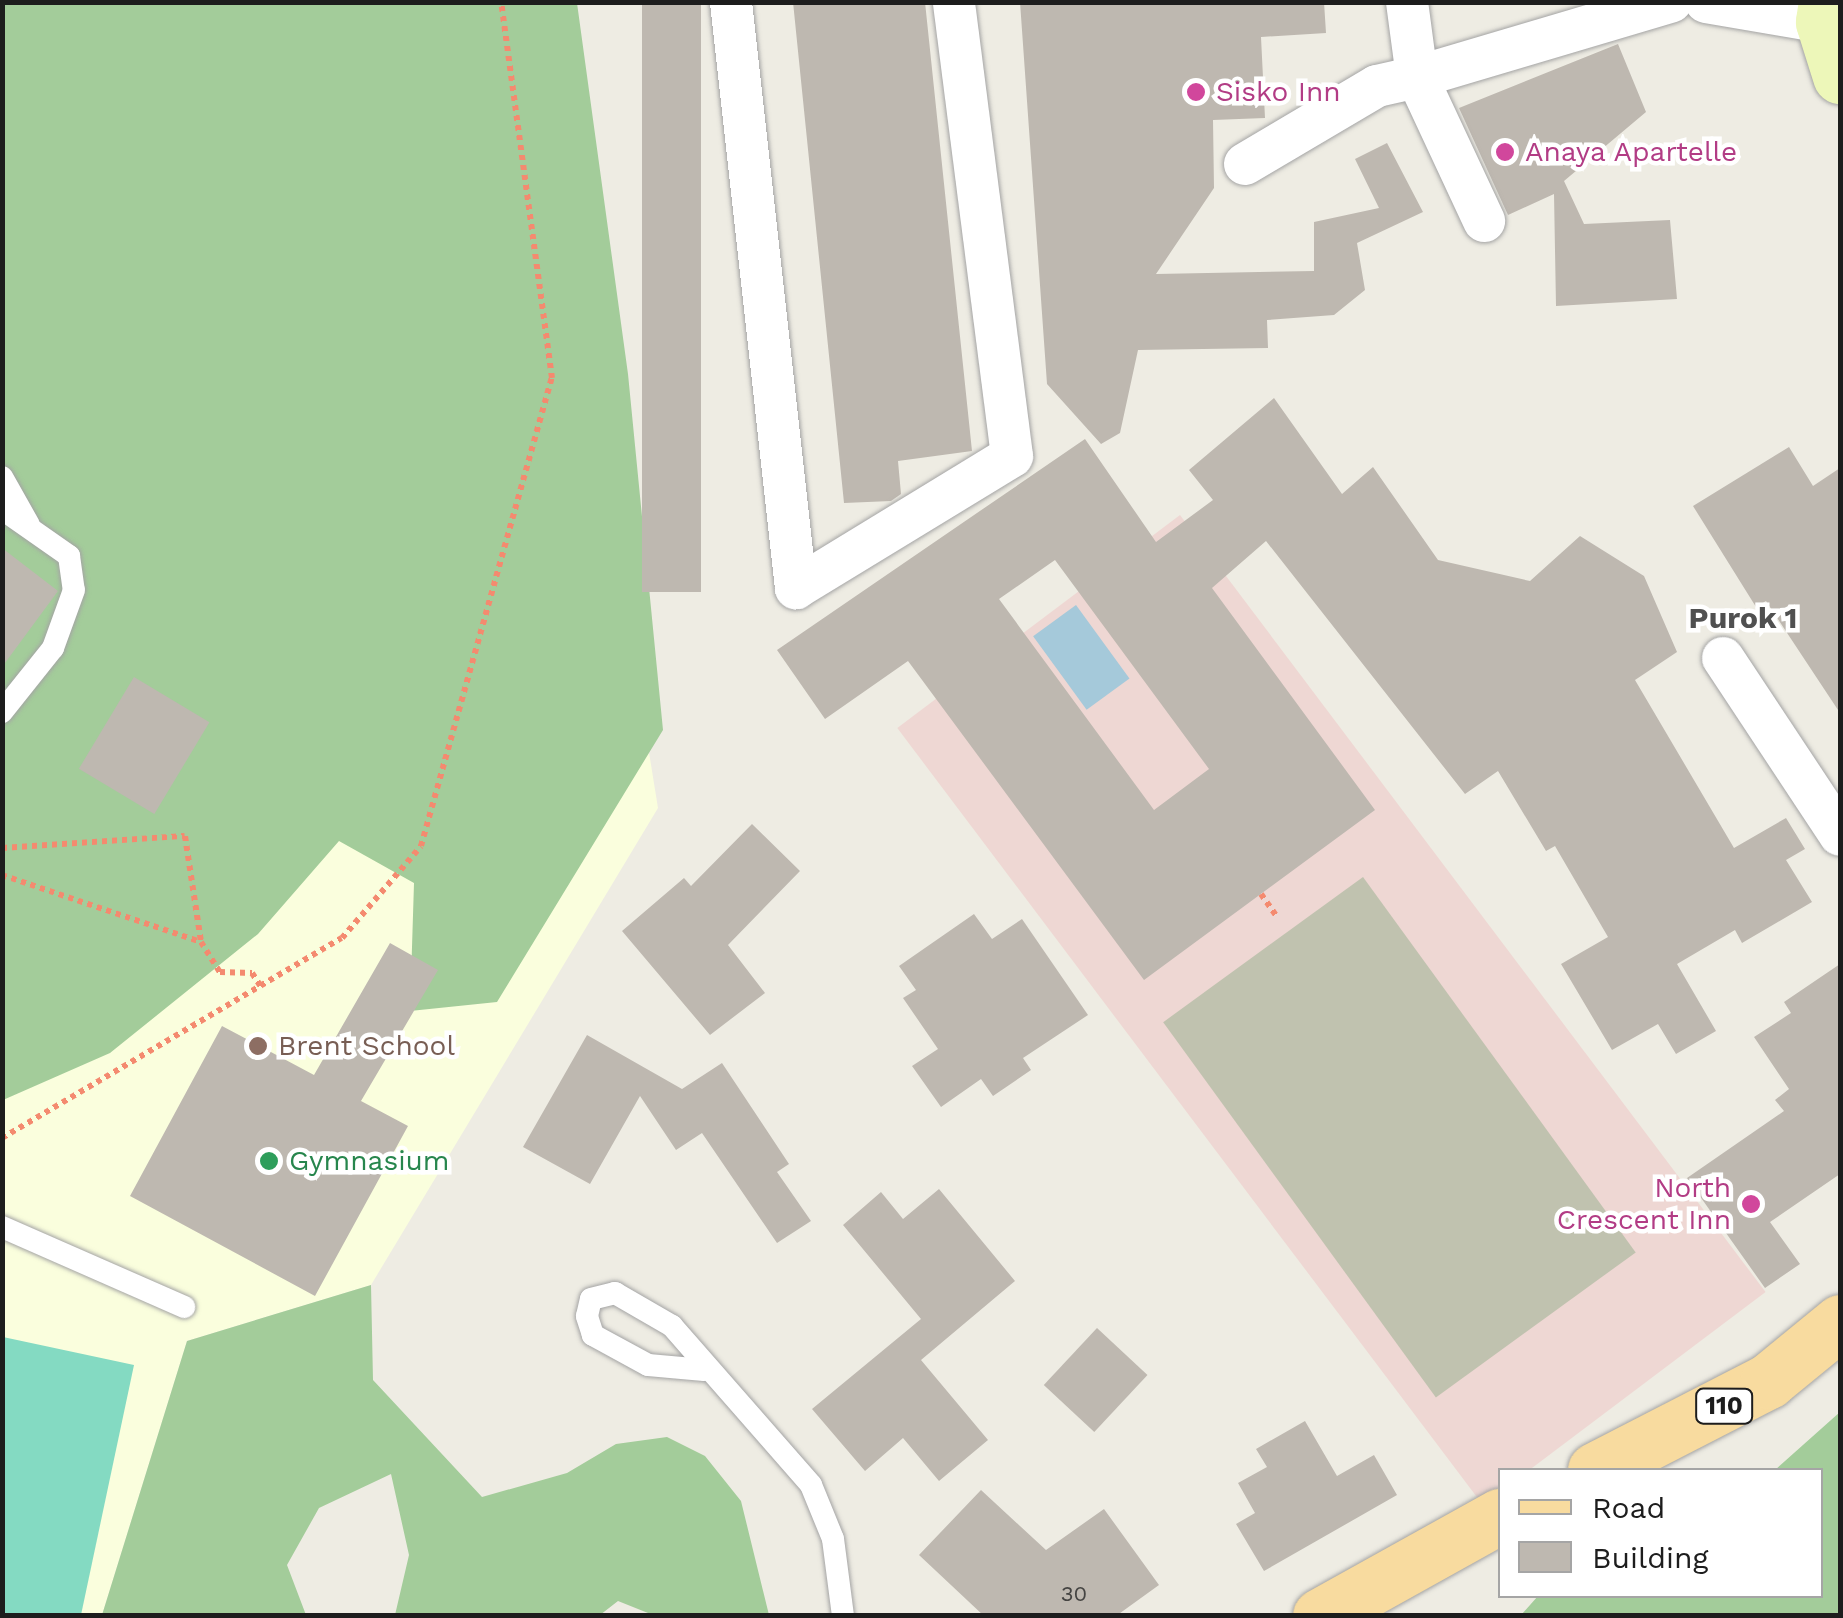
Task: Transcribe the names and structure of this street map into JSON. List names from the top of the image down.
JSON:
{
  "streets": {
    "main road": ["110"]
  },
  "districts": ["Purok 1"],
  "places": [
    "Sisko Inn",
    "Anaya Apartelle",
    "Brent School",
    "Gymnasium",
    "North Crescent Inn"
  ],
  "house_numbers": ["30"],
  "legend": ["Road", "Building"]
}
